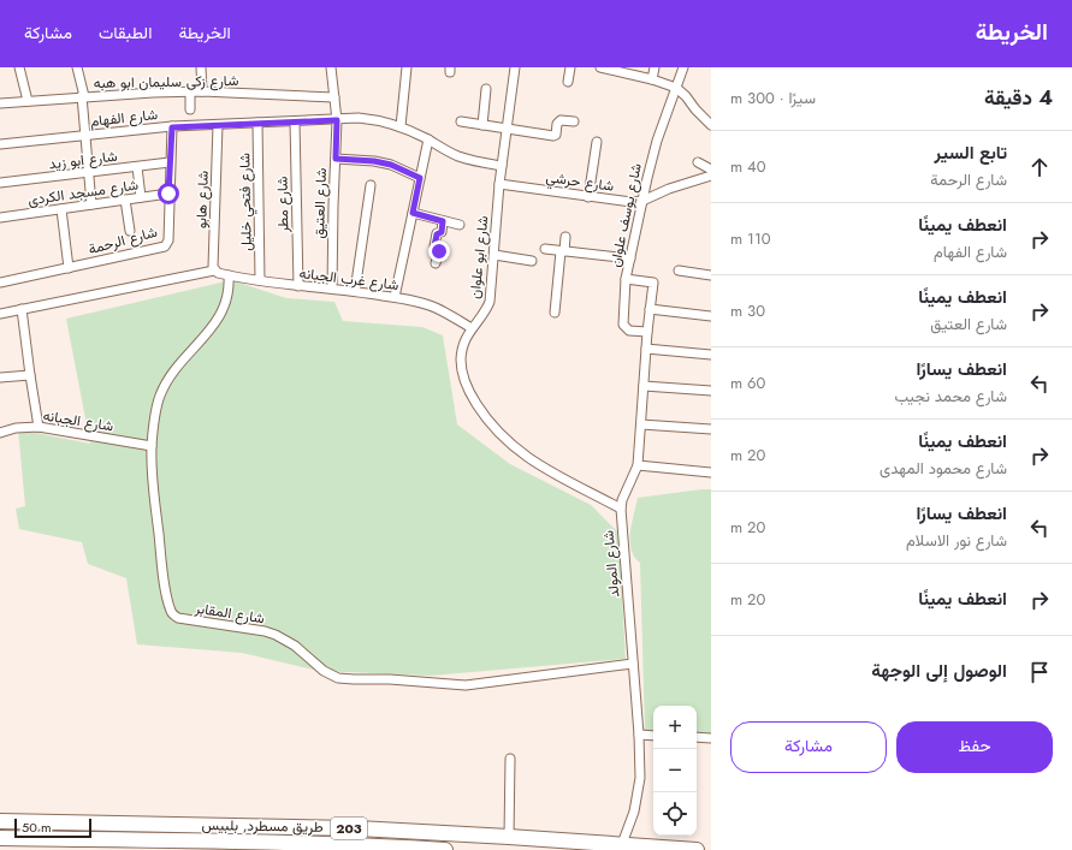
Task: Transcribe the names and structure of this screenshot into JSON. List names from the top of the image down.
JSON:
{
  "streets": {
    "main road": ["طريق مسطرد, بلبيس", "203"],
    "street": [
      "شارع زكى سليمان ابو هبه",
      "شارع الفهام",
      "شارع ابو زيد",
      "شارع حرشي",
      "شارع مسجد الكردى",
      "شارع هابو",
      "شارع فتحي خليل",
      "شارع العتيق",
      "شارع مطر",
      "شارع يوسف علوان",
      "شارع الرحمة",
      "شارع ابو علوان",
      "شارع غرب الجبانه",
      "شارع الجبانه",
      "شارع المولد",
      "شارع المقابر"
    ]
  },
  "crossings": [
    ["شارع زكى سليمان ابو هبه", "شارع العتيق"],
    ["شارع الفهام", "شارع هابو"],
    ["شارع الفهام", "شارع فتحي خليل"],
    ["شارع الفهام", "شارع العتيق"],
    ["شارع الفهام", "شارع مطر"],
    ["شارع الفهام", "شارع الرحمة"],
    ["شارع الفهام", "شارع ابو علوان"],
    ["شارع ابو زيد", "شارع الرحمة"],
    ["شارع حرشي", "شارع يوسف علوان"],
    ["شارع حرشي", "شارع ابو علوان"],
    ["شارع مسجد الكردى", "شارع الرحمة"],
    ["شارع هابو", "شارع غرب الجبانه"],
    ["شارع فتحي خليل", "شارع غرب الجبانه"],
    ["شارع العتيق", "شارع غرب الجبانه"],
    ["شارع مطر", "شارع غرب الجبانه"],
    ["شارع يوسف علوان", "شارع المولد"],
    ["شارع ابو علوان", "شارع غرب الجبانه"],
    ["شارع ابو علوان", "شارع المولد"],
    ["شارع غرب الجبانه", "شارع المقابر"],
    ["شارع الجبانه", "شارع المقابر"],
    ["شارع المولد", "شارع المقابر"],
    ["شارع المولد", "طريق مسطرد, بلبيس"]
  ],
  "scale_bar": "50 m",
  "page": {
    "header": "الخريطة",
    "nav": ["الخريطة", "الطبقات", "مشاركة"],
    "heading": ["4 دقيقة", "سيرًا · 300 m"],
    "list": [
      ["تابع السير", "شارع الرحمة", "40 m"],
      ["انعطف يمينًا", "شارع الفهام", "110 m"],
      ["انعطف يمينًا", "شارع العتيق", "30 m"],
      ["انعطف يسارًا", "شارع محمد نجيب", "60 m"],
      ["انعطف يمينًا", "شارع محمود المهدى", "20 m"],
      ["انعطف يسارًا", "شارع نور الاسلام", "20 m"],
      ["انعطف يمينًا", "20 m"],
      "الوصول إلى الوجهة"
    ],
    "map_buttons": ["+", "−"],
    "buttons": ["حفظ", "مشاركة"],
    "scale": "50 m"
  }
}
